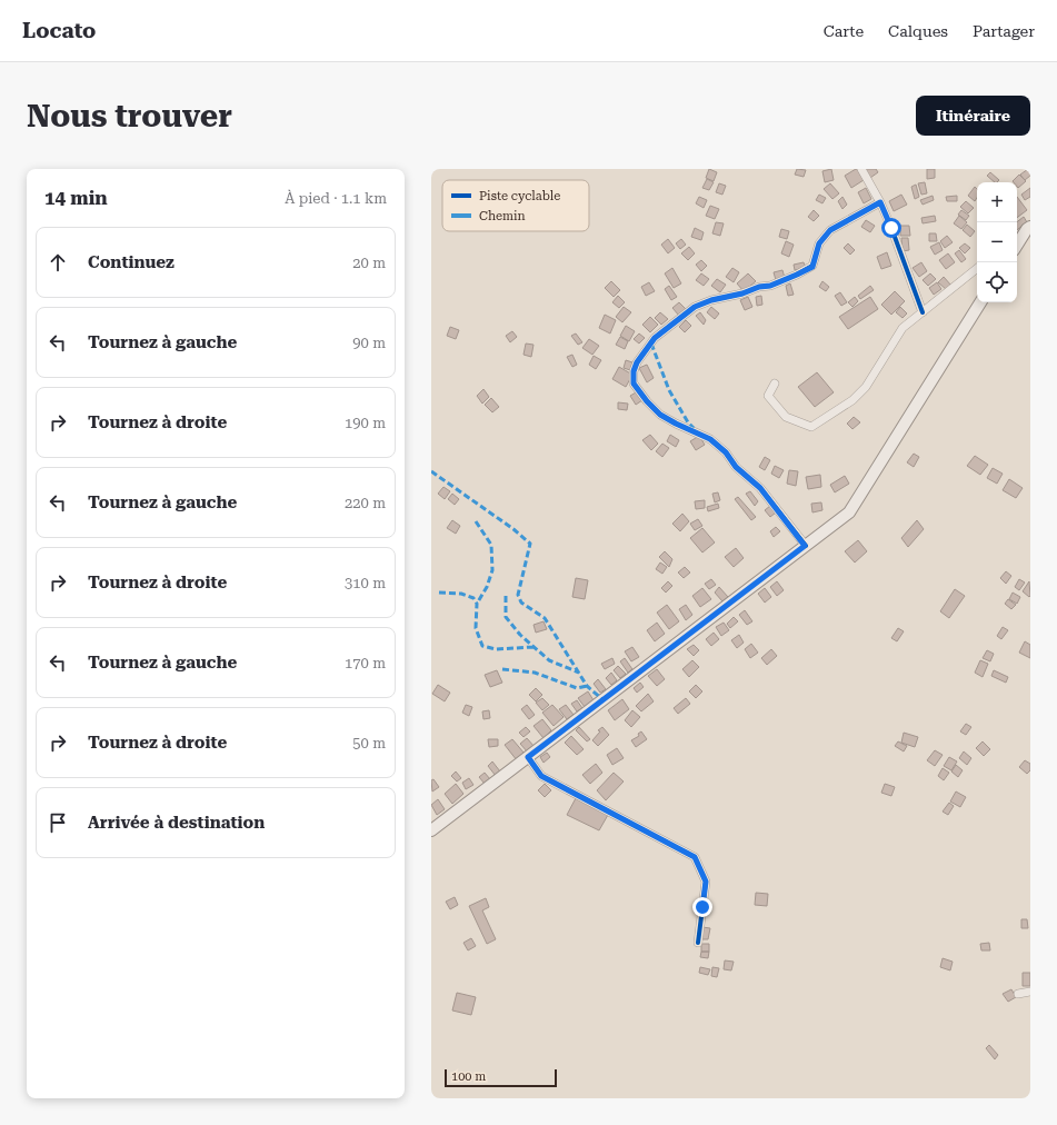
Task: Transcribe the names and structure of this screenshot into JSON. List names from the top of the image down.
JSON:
{
  "legend": ["Piste cyclable", "Chemin"],
  "scale_bar": "100 m",
  "page": {
    "header": "Locato",
    "nav": ["Carte", "Calques", "Partager"],
    "buttons": "Itinéraire",
    "title": "Nous trouver",
    "heading": ["14 min", "À pied · 1.1 km"],
    "map_buttons": ["+", "−"],
    "list": [
      ["Continuez", "20 m"],
      ["Tournez à gauche", "90 m"],
      ["Tournez à droite", "190 m"],
      ["Tournez à gauche", "220 m"],
      ["Tournez à droite", "310 m"],
      ["Tournez à gauche", "170 m"],
      ["Tournez à droite", "50 m"],
      "Arrivée à destination"
    ],
    "scale": "100 m"
  }
}
